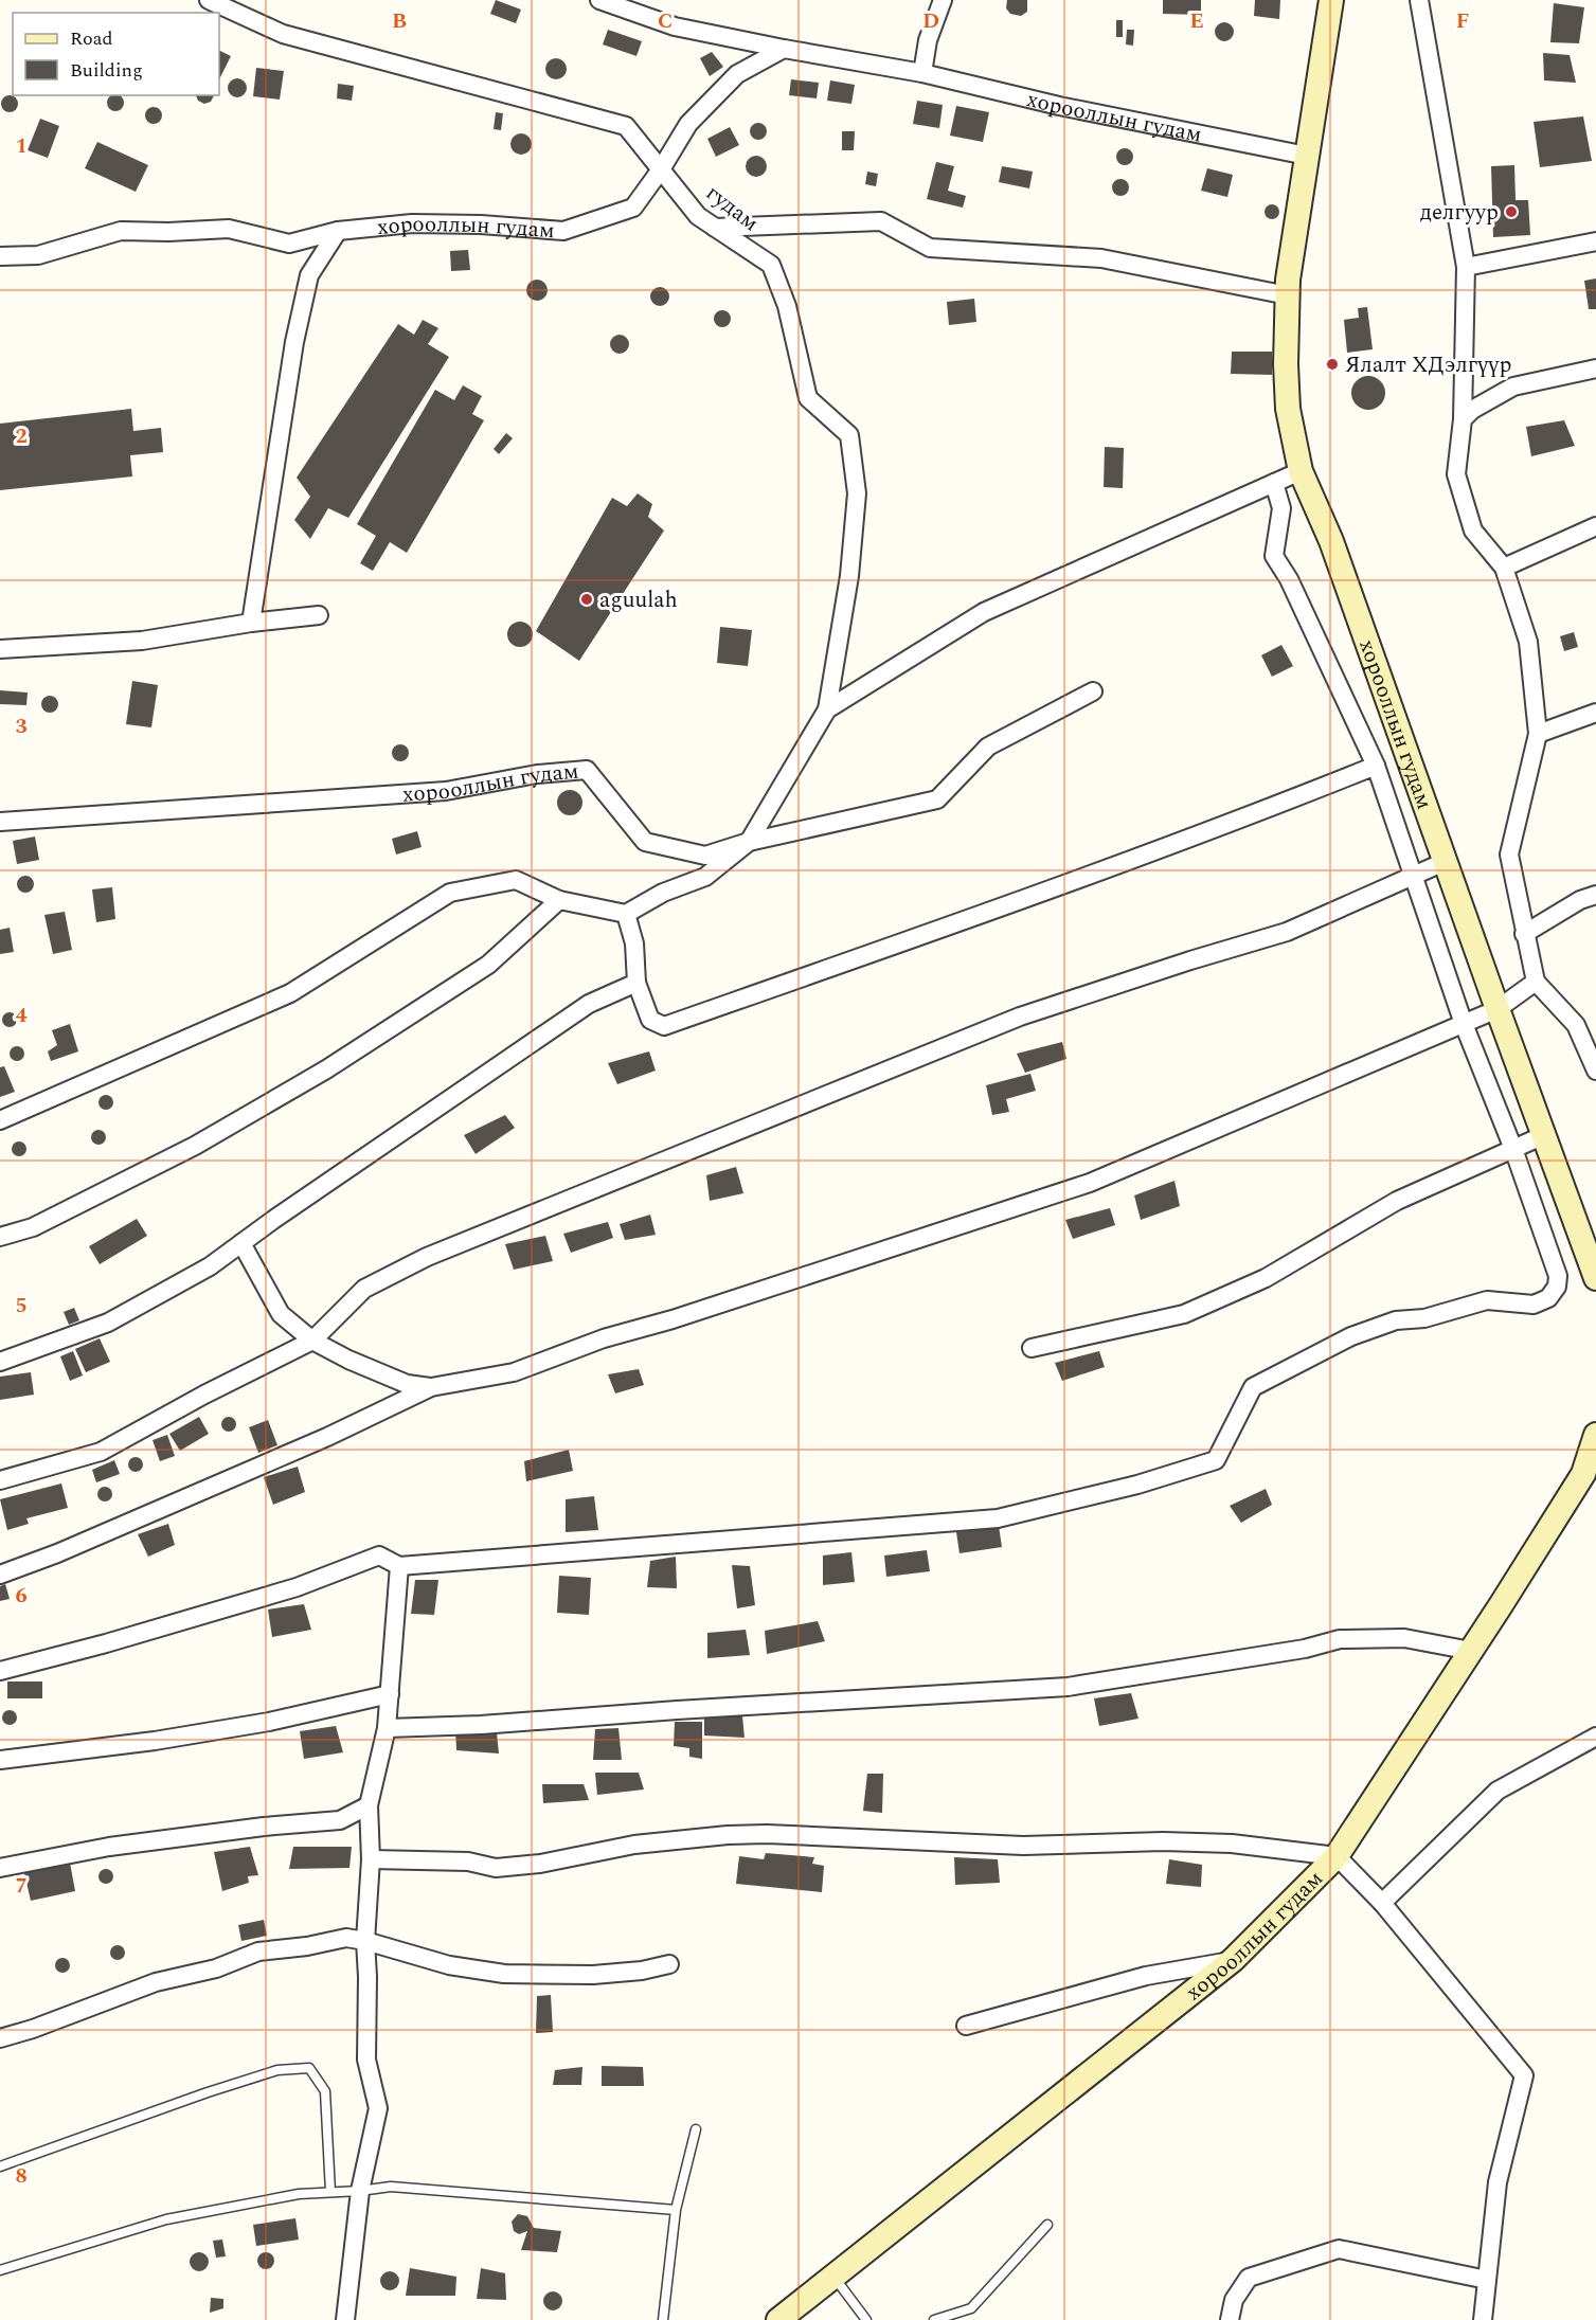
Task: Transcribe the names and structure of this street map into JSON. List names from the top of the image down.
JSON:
{
  "streets": {
    "main road": ["хорооллын гудам"],
    "street": ["гудам"]
  },
  "crossings": [
    ["хорооллын гудам", "гудам"]
  ],
  "places": ["делгуур", "Ялалт ХДэлгүүр", "aguulah"],
  "legend": ["Road", "Building"],
  "grid": {
    "columns": [
      "B",
      "C",
      "D",
      "E",
      "F"
    ],
    "rows": [
      "1",
      "2",
      "3",
      "4",
      "5",
      "6",
      "7",
      "8"
    ]
  }
}
